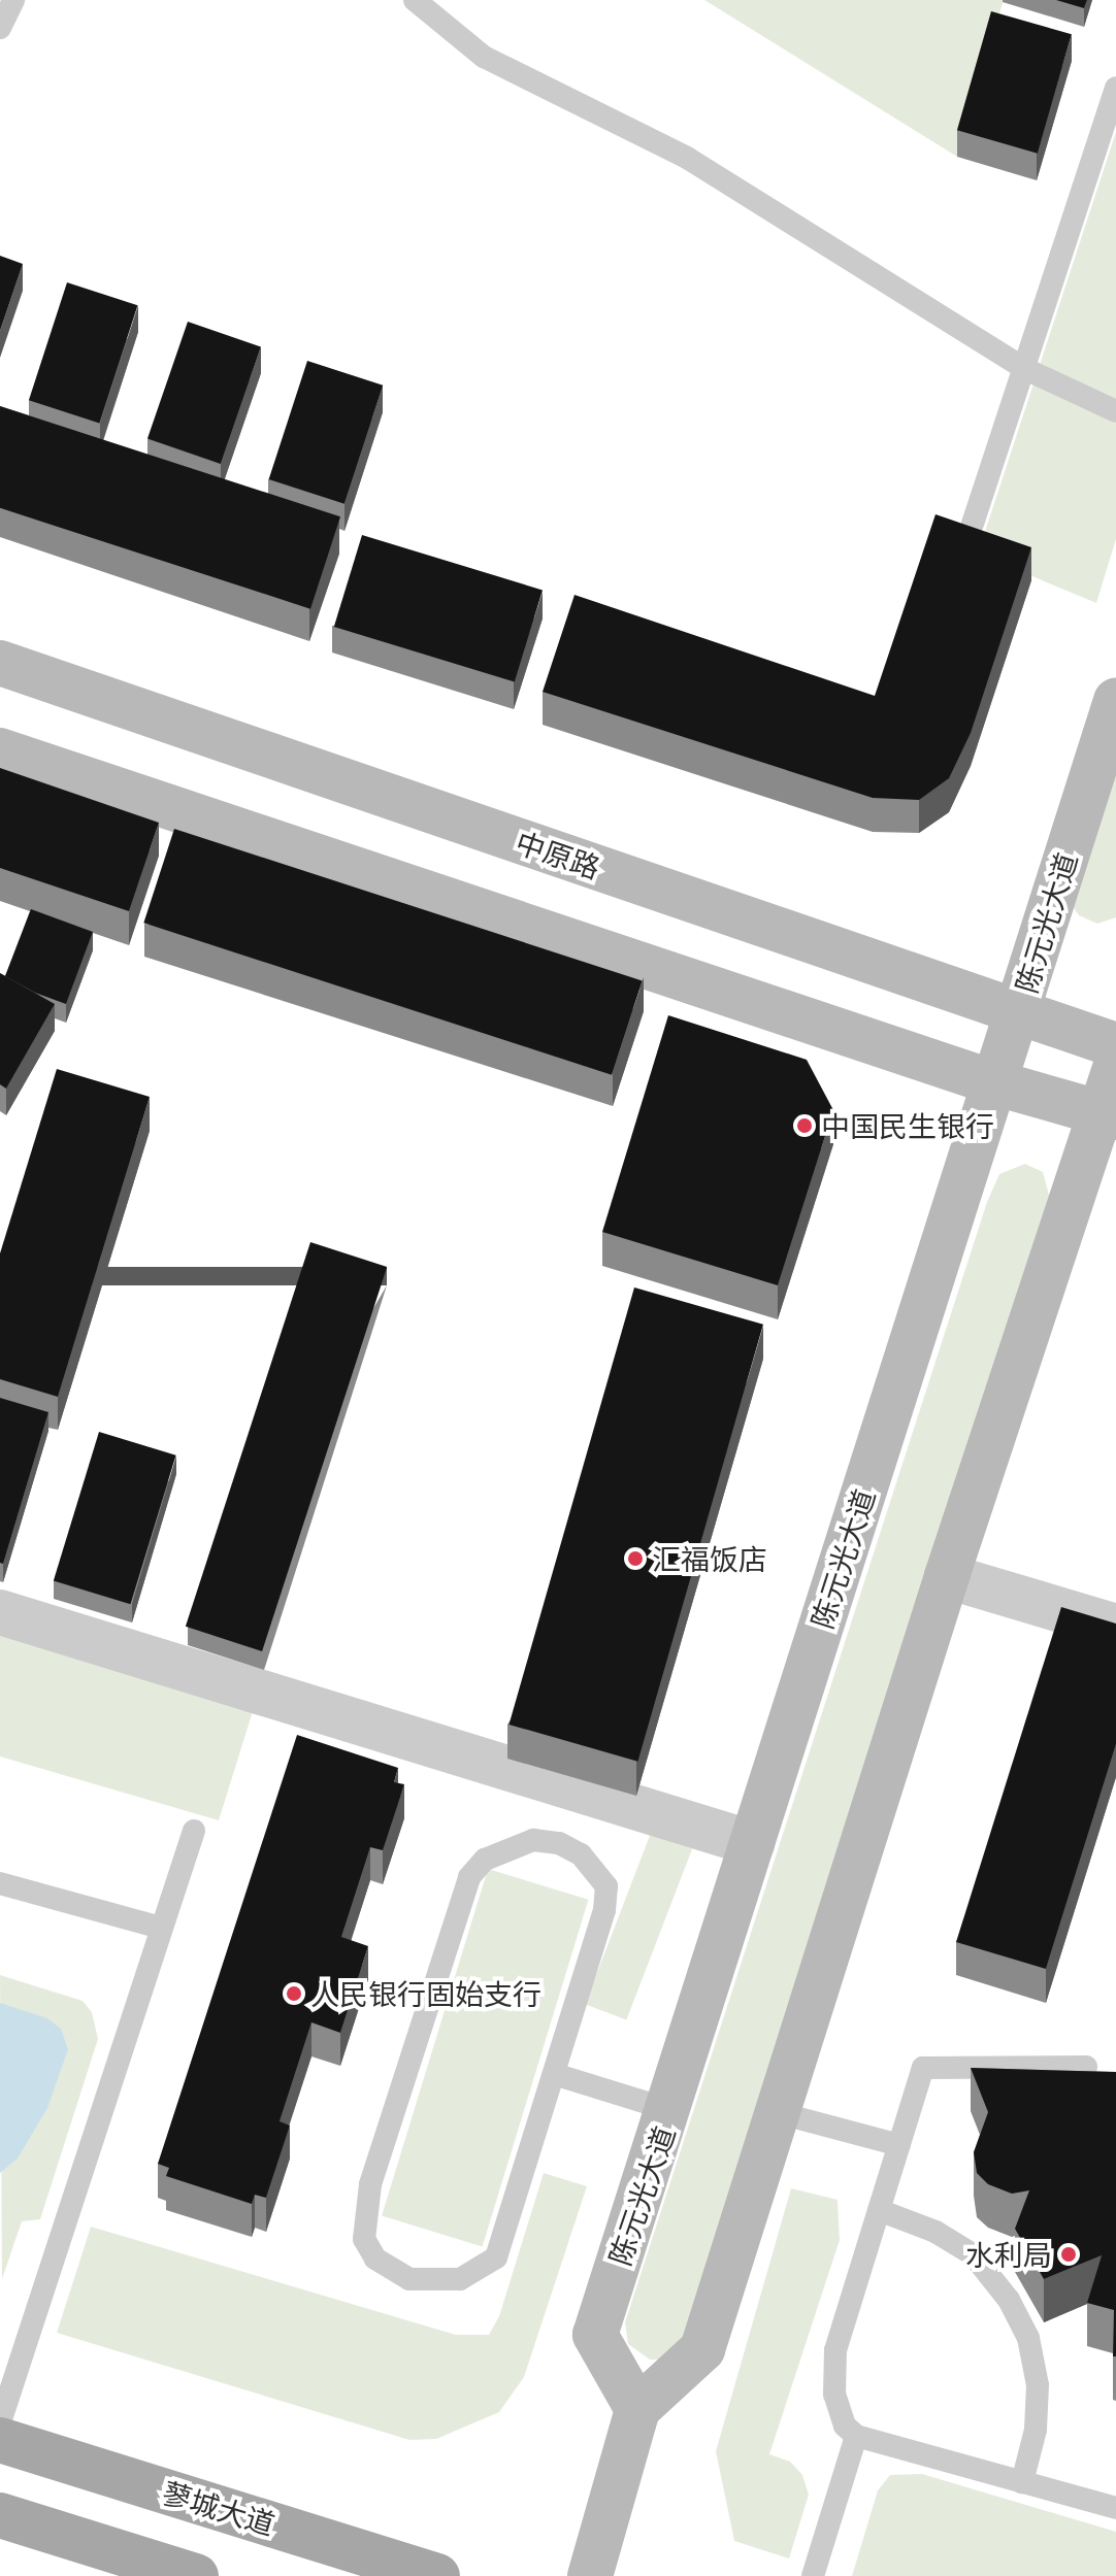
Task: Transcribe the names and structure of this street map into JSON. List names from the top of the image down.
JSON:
{
  "streets": {
    "main road": ["中原路", "陈元光大道", "蓼城大道"]
  },
  "crossings": [
    ["中原路", "陈元光大道"]
  ],
  "places": [
    "中国民生银行",
    "汇福饭店",
    "人民银行固始支行",
    "水利局"
  ]
}
